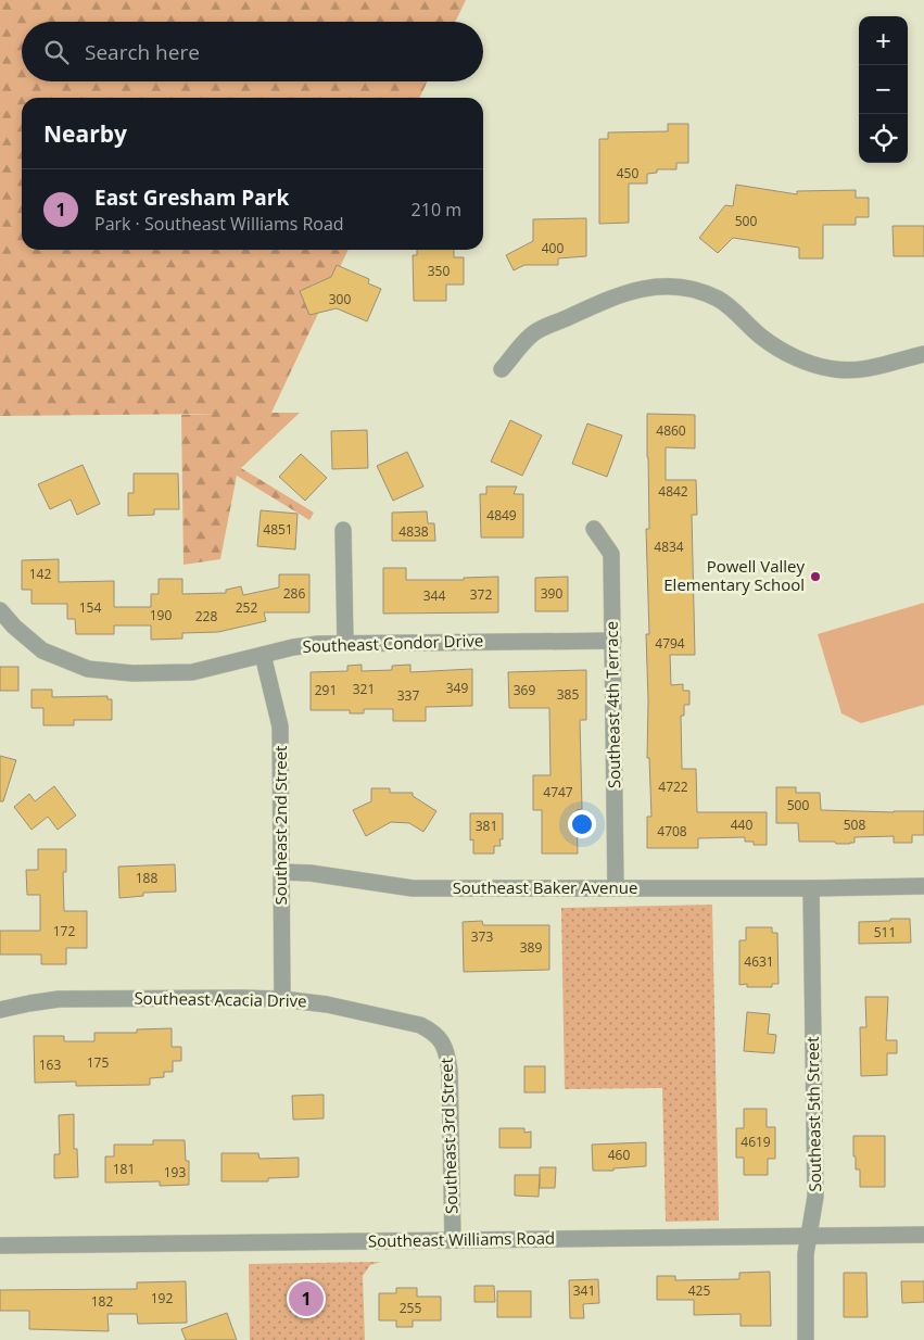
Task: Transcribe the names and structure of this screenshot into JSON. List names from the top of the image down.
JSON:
{
  "streets": {
    "street": [
      "Southeast Condor Drive",
      "Southeast 4th Terrace",
      "Southeast 2nd Street",
      "Southeast Baker Avenue",
      "Southeast Acacia Drive",
      "Southeast 5th Street",
      "Southeast 3rd Street",
      "Southeast Williams Road"
    ]
  },
  "crossings": [
    ["Southeast Condor Drive", "Southeast 4th Terrace"],
    ["Southeast Condor Drive", "Southeast 2nd Street"],
    ["Southeast 4th Terrace", "Southeast Baker Avenue"],
    ["Southeast 2nd Street", "Southeast Baker Avenue"],
    ["Southeast 2nd Street", "Southeast Acacia Drive"],
    ["Southeast Baker Avenue", "Southeast 5th Street"],
    ["Southeast Acacia Drive", "Southeast 3rd Street"],
    ["Southeast 5th Street", "Southeast Williams Road"],
    ["Southeast 3rd Street", "Southeast Williams Road"]
  ],
  "places": ["Powell Valley Elementary School"],
  "house_numbers": [
    "450",
    "500",
    "400",
    "350",
    "300",
    "4860",
    "4842",
    "4849",
    "4851",
    "4838",
    "4834",
    "142",
    "286",
    "390",
    "372",
    "344",
    "154",
    "252",
    "190",
    "228",
    "4794",
    "349",
    "321",
    "291",
    "369",
    "385",
    "337",
    "4722",
    "4747",
    "500",
    "440",
    "508",
    "381",
    "4708",
    "188",
    "172",
    "511",
    "373",
    "389",
    "4631",
    "175",
    "163",
    "4619",
    "460",
    "181",
    "193",
    "341",
    "425",
    "192",
    "182",
    "255"
  ],
  "page": {
    "map_buttons": ["+", "−"],
    "search": "Search here",
    "heading": "Nearby",
    "list": [
      {
        "mark": "1",
        "name": "East Gresham Park",
        "note": "Park · Southeast Williams Road",
        "value": "210 m"
      }
    ],
    "pins": "1"
  }
}
